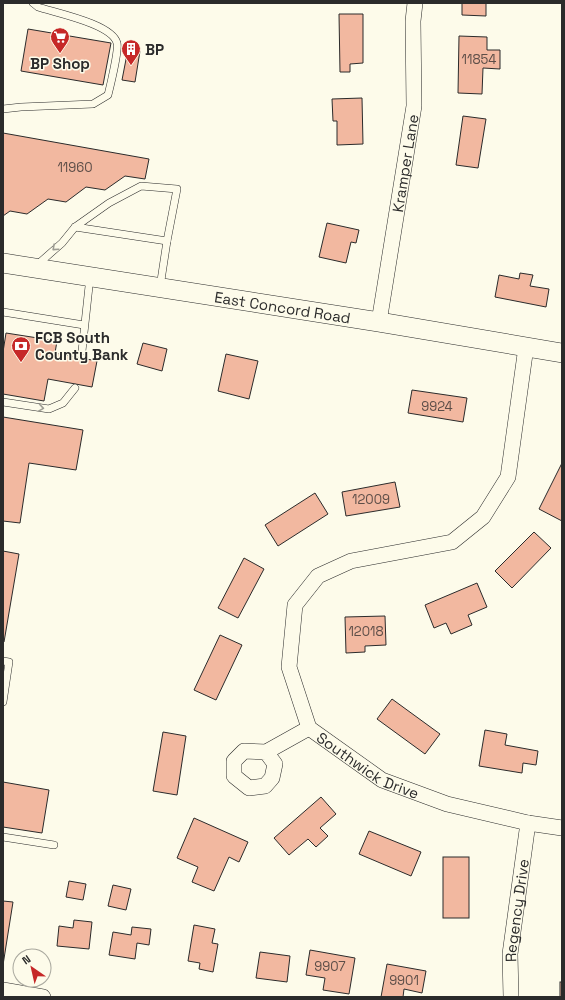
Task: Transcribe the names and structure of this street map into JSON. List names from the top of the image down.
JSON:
{
  "streets": {
    "street": [
      "Kramper Lane",
      "East Concord Road",
      "Southwick Drive",
      "Regency Drive"
    ]
  },
  "crossings": [
    ["Kramper Lane", "East Concord Road"],
    ["East Concord Road", "Southwick Drive"],
    ["Southwick Drive", "Regency Drive"]
  ],
  "places": {
    "supermarket": ["BP Shop"],
    "building": ["BP"],
    "bank": ["FCB South County Bank"]
  },
  "house_numbers": [
    "11854",
    "11960",
    "9924",
    "12009",
    "12018",
    "9907",
    "9901"
  ],
  "north": "top left"
}
